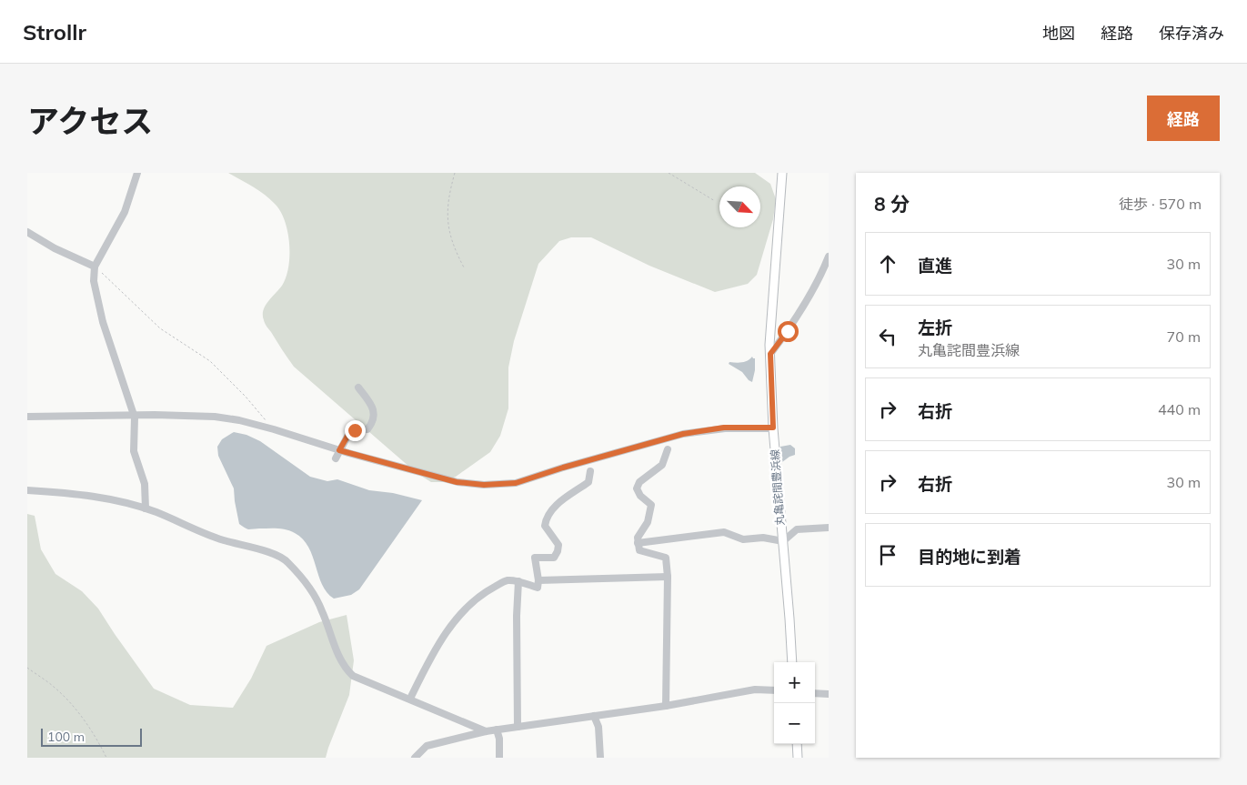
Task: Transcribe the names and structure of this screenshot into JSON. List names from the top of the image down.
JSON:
{
  "streets": {
    "main road": ["丸亀詫間豊浜線"]
  },
  "scale_bar": "100 m",
  "north": "bottom right",
  "page": {
    "header": "Strollr",
    "nav": ["地図", "経路", "保存済み"],
    "title": "アクセス",
    "buttons": "経路",
    "heading": ["8 分", "徒歩 · 570 m"],
    "list": [
      ["直進", "30 m"],
      ["左折", "丸亀詫間豊浜線", "70 m"],
      ["右折", "440 m"],
      ["右折", "30 m"],
      "目的地に到着"
    ],
    "map_buttons": ["+", "−"],
    "scale": "100 m"
  }
}
